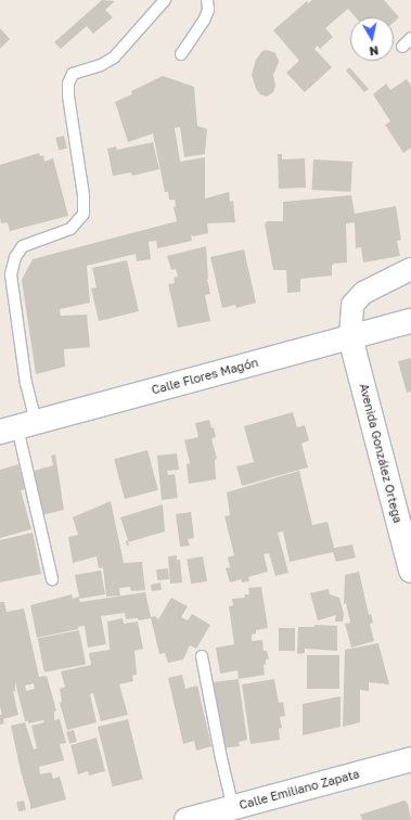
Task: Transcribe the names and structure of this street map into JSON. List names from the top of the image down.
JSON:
{
  "streets": {
    "street": ["Calle Flores Magón", "Avenida González Ortega", "Calle Emiliano Zapata"]
  },
  "crossings": [
    ["Calle Flores Magón", "Avenida González Ortega"]
  ],
  "north": "bottom"
}
